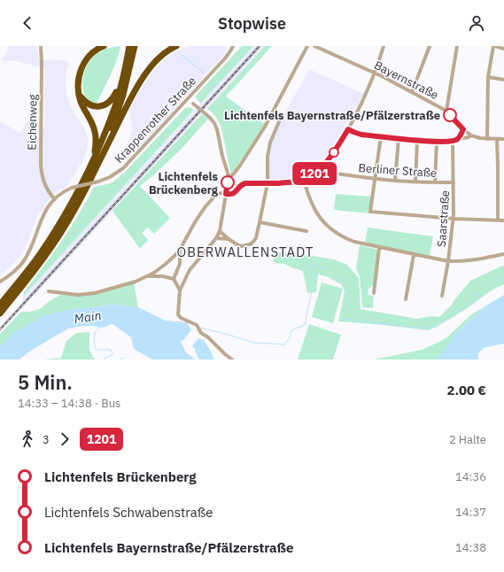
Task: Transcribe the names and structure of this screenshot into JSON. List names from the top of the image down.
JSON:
{
  "streets": {
    "street": [
      "Bayernstraße",
      "Krappenrother Straße",
      "Eichenweg",
      "Berliner Straße",
      "Saarstraße"
    ]
  },
  "crossings": [
    ["Krappenrother Straße", "Eichenweg"],
    ["Berliner Straße", "Saarstraße"]
  ],
  "districts": ["OBERWALLENSTADT"],
  "water": ["Main"],
  "places": ["Lichtenfels Bayernstraße/Pfälzerstraße", "Lichtenfels Brückenberg"],
  "lines": ["bus line 1201"],
  "page": {
    "header": "Stopwise",
    "on_map": "1201",
    "heading": ["5 Min.", "14:33 – 14:38 · Bus", "2.00 €"],
    "legs": ["3", "1201", "2 Halte"],
    "list": [
      {
        "name": "Lichtenfels Brückenberg",
        "value": "14:36"
      },
      {
        "name": "Lichtenfels Schwabenstraße",
        "value": "14:37"
      },
      {
        "name": "Lichtenfels Bayernstraße/Pfälzerstraße",
        "value": "14:38"
      }
    ]
  }
}
